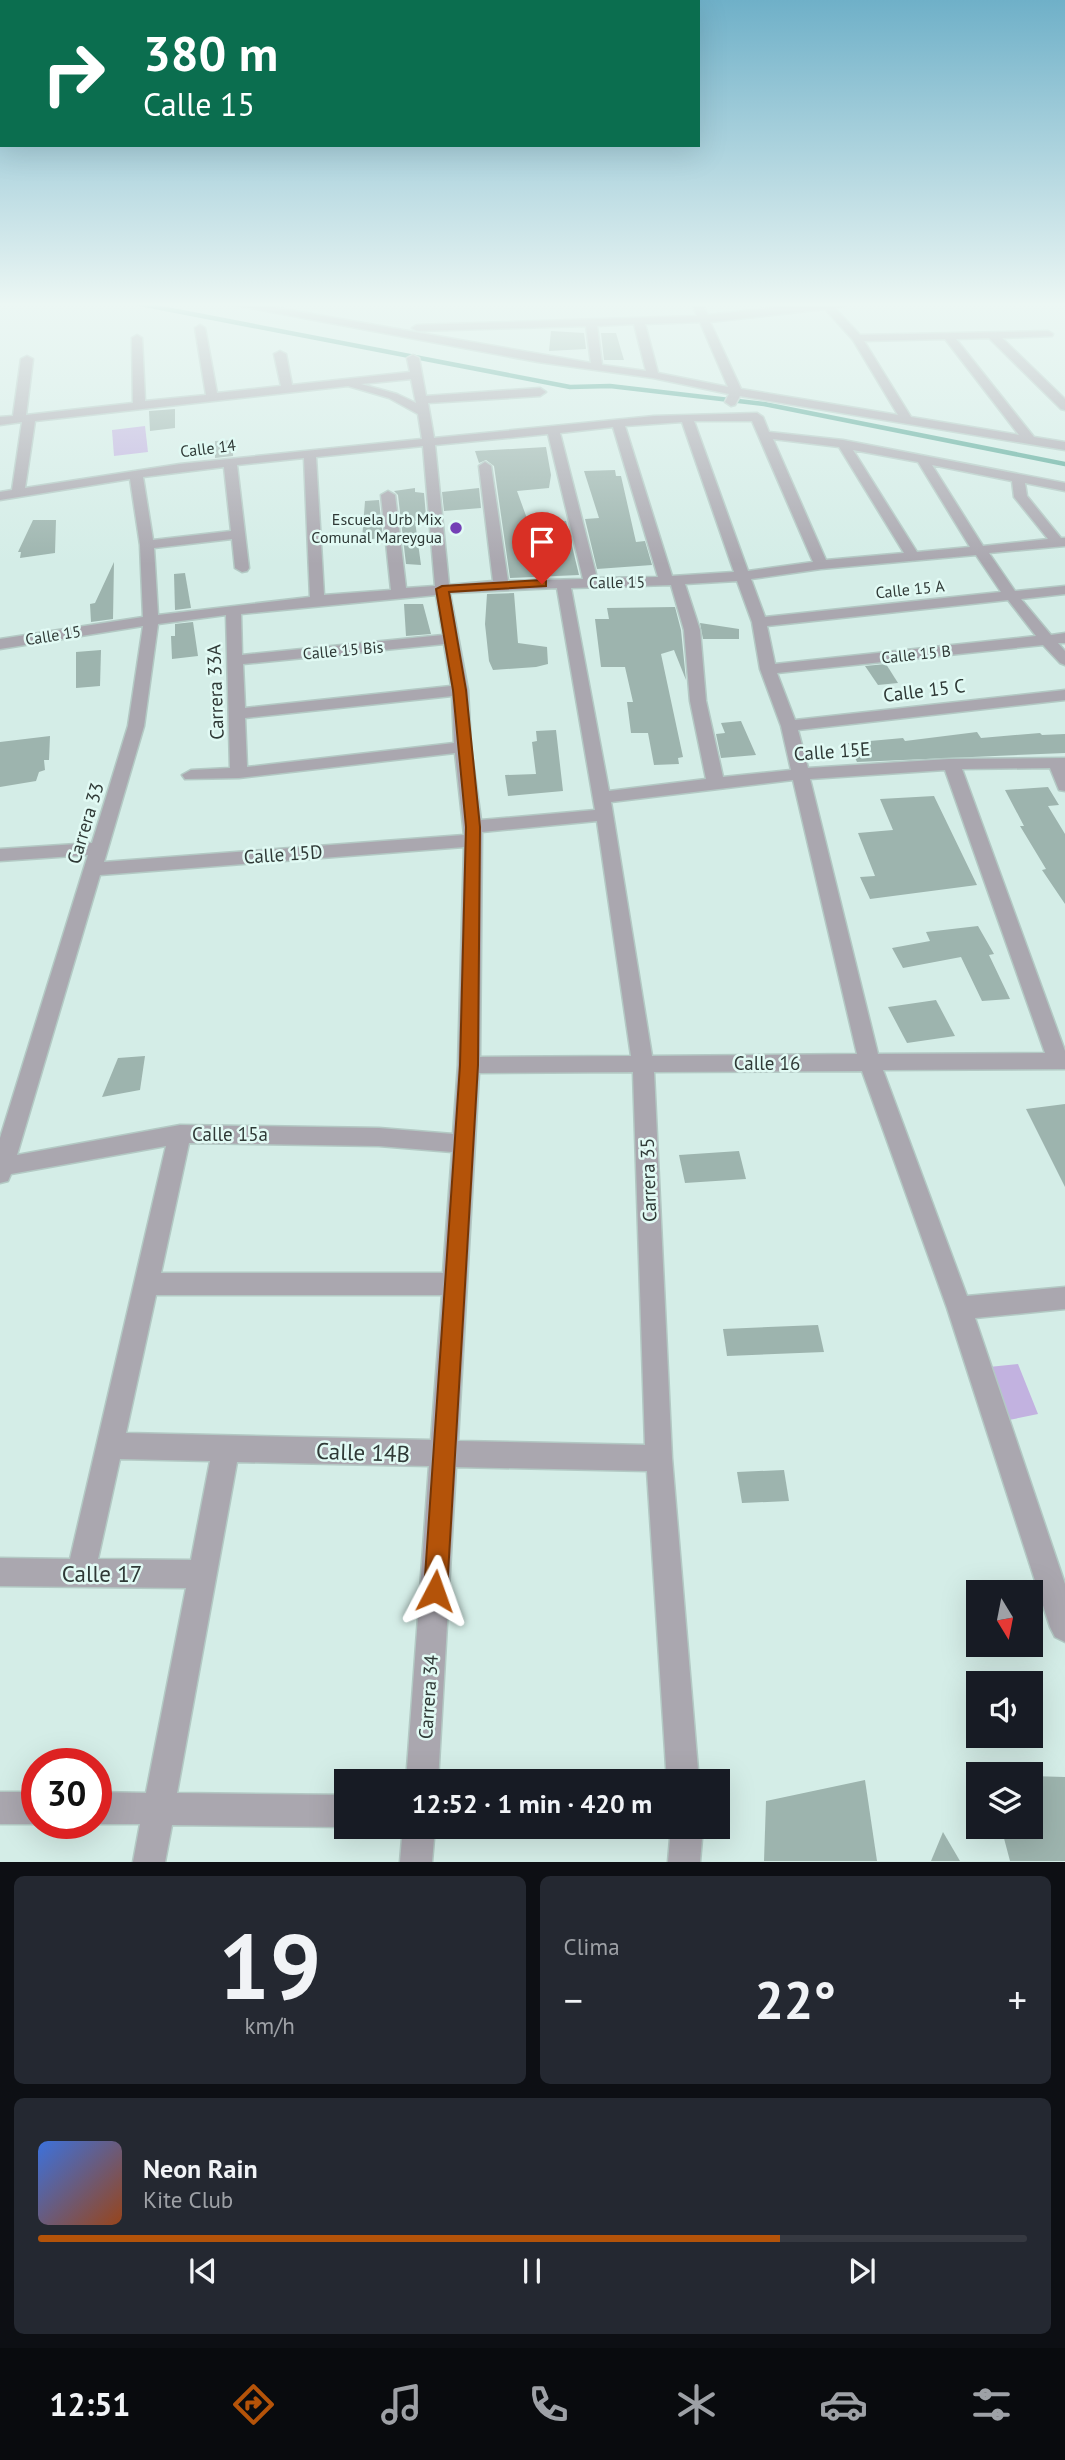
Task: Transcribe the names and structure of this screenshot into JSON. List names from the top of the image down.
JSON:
{
  "streets": {
    "street": [
      "Calle 14",
      "Calle 15",
      "Calle 15 A",
      "Calle 15 Bis",
      "Calle 15 B",
      "Calle 15 C",
      "Carrera 33A",
      "Calle 15E",
      "Carrera 33",
      "Calle 15D",
      "Calle 16",
      "Calle 15a",
      "Carrera 35",
      "Calle 14B",
      "Calle 17",
      "Carrera 34"
    ]
  },
  "crossings": [
    ["Calle 14", "Carrera 33"],
    ["Calle 14", "Carrera 34"],
    ["Calle 15", "Carrera 33A"],
    ["Calle 15", "Carrera 33"],
    ["Calle 15", "Carrera 35"],
    ["Calle 15", "Carrera 34"],
    ["Calle 15 Bis", "Carrera 33A"],
    ["Calle 15 Bis", "Carrera 34"],
    ["Calle 15E", "Calle 15D"],
    ["Calle 15E", "Carrera 35"],
    ["Carrera 33", "Calle 15D"],
    ["Carrera 33", "Calle 15a"],
    ["Calle 15D", "Carrera 35"],
    ["Calle 15D", "Carrera 34"],
    ["Calle 16", "Carrera 35"],
    ["Calle 16", "Carrera 34"],
    ["Calle 15a", "Carrera 34"],
    ["Carrera 35", "Calle 14B"],
    ["Calle 14B", "Carrera 34"]
  ],
  "places": ["Escuela Urb Mix Comunal Mareygua"],
  "north": "bottom",
  "page": {
    "turn": ["380 m", "Calle 15"],
    "limit": "30",
    "trip": "12:52 · 1 min · 420 m",
    "tile": [
      ["19", "km/h"],
      "Clima"
    ],
    "heat": ["−", "22°", "+"],
    "song": ["Neon Rain", "Kite Club"],
    "tabs": "12:51"
  }
}
